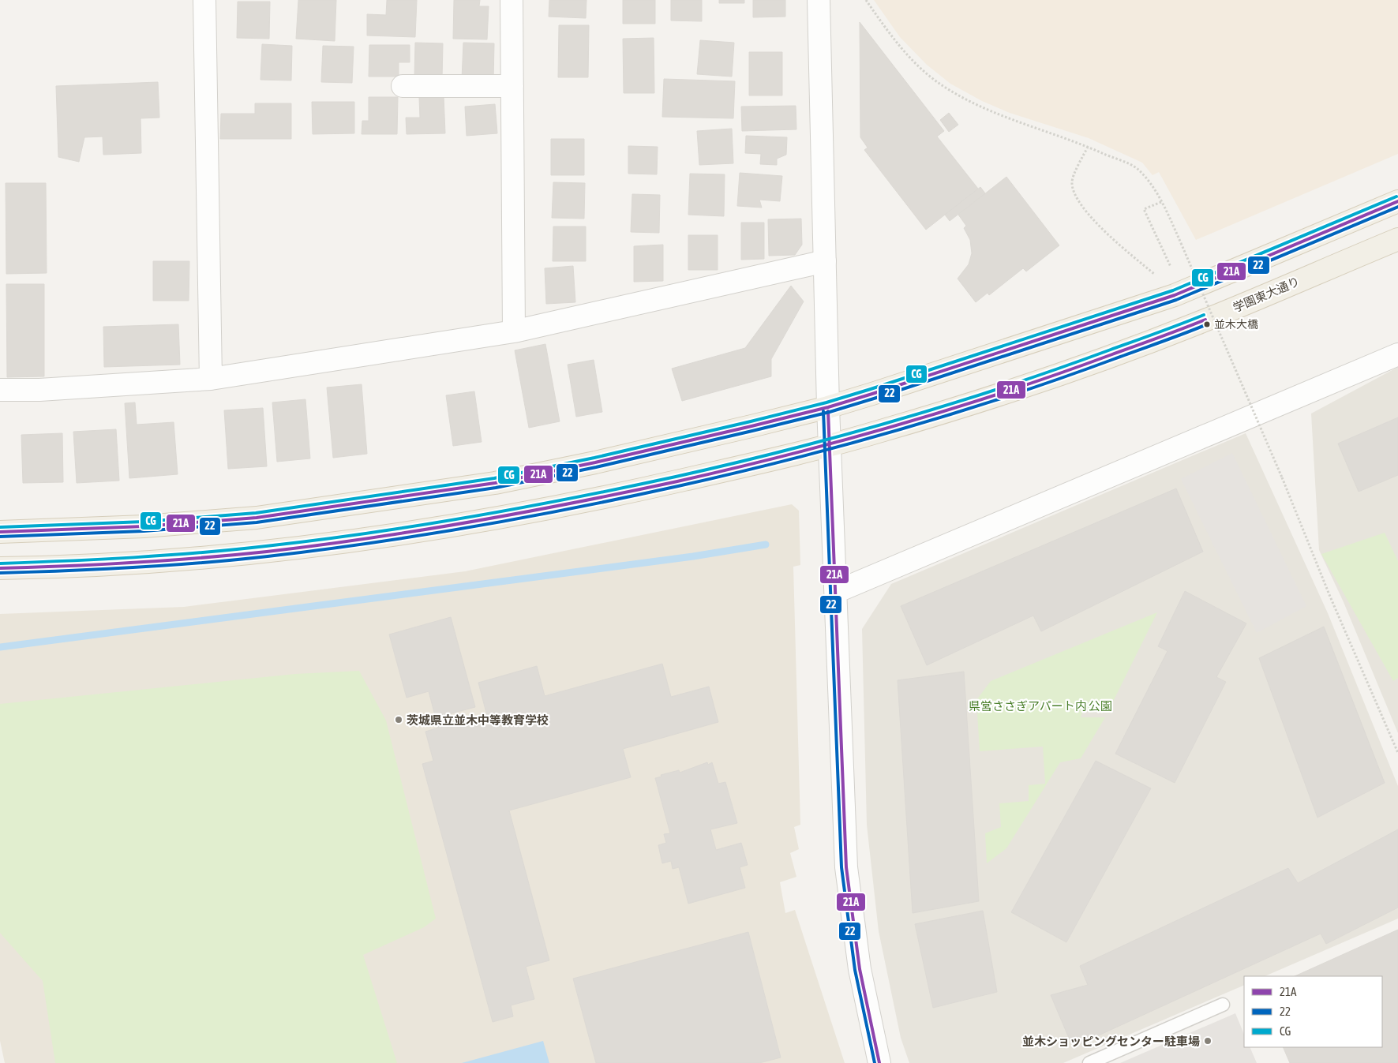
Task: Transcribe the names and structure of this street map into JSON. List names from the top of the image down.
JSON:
{
  "streets": {
    "main road": ["学園東大通り"]
  },
  "parks": ["県営ささぎアパート内 公園"],
  "places": ["並木大橋", "茨城県立並木中等教育学校", "並木ショッピングセンター駐車場"],
  "lines": ["transit line CG", "transit line 21A", "transit line 22"],
  "legend": ["21A", "22", "CG"]
}
